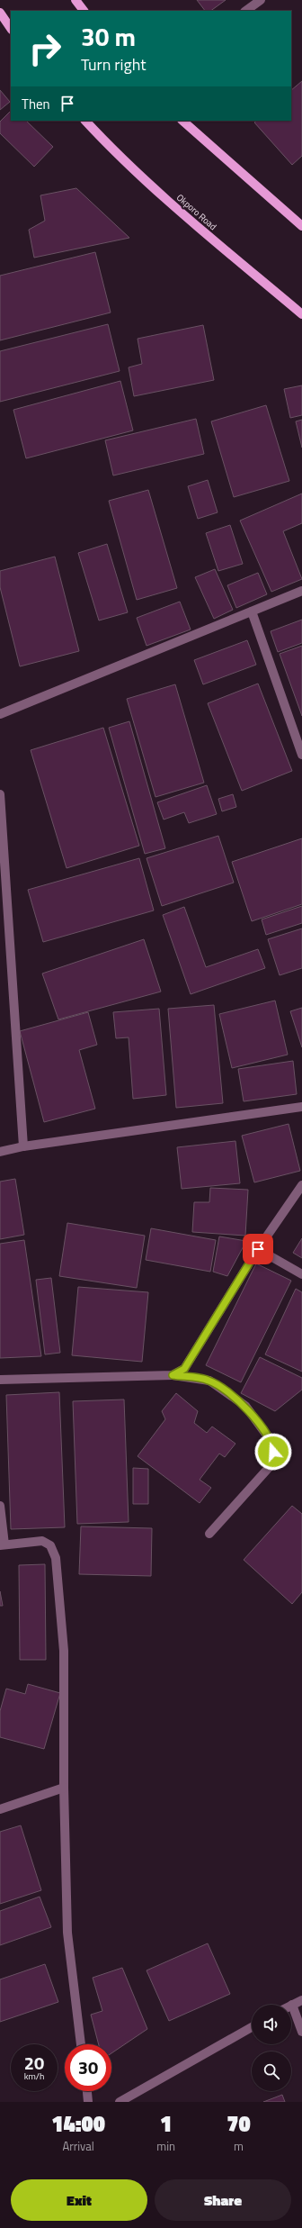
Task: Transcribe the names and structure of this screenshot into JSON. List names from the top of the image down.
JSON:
{
  "streets": {
    "main road": ["Okporo Road"]
  },
  "page": {
    "turn": ["30 m", "Turn right"],
    "then": "Then",
    "speed": "20 km/h",
    "limit": "30",
    "eta": [
      "14:00",
      "Arrival",
      "1",
      "min",
      "70",
      "m"
    ],
    "buttons": ["Exit", "Share"]
  }
}
